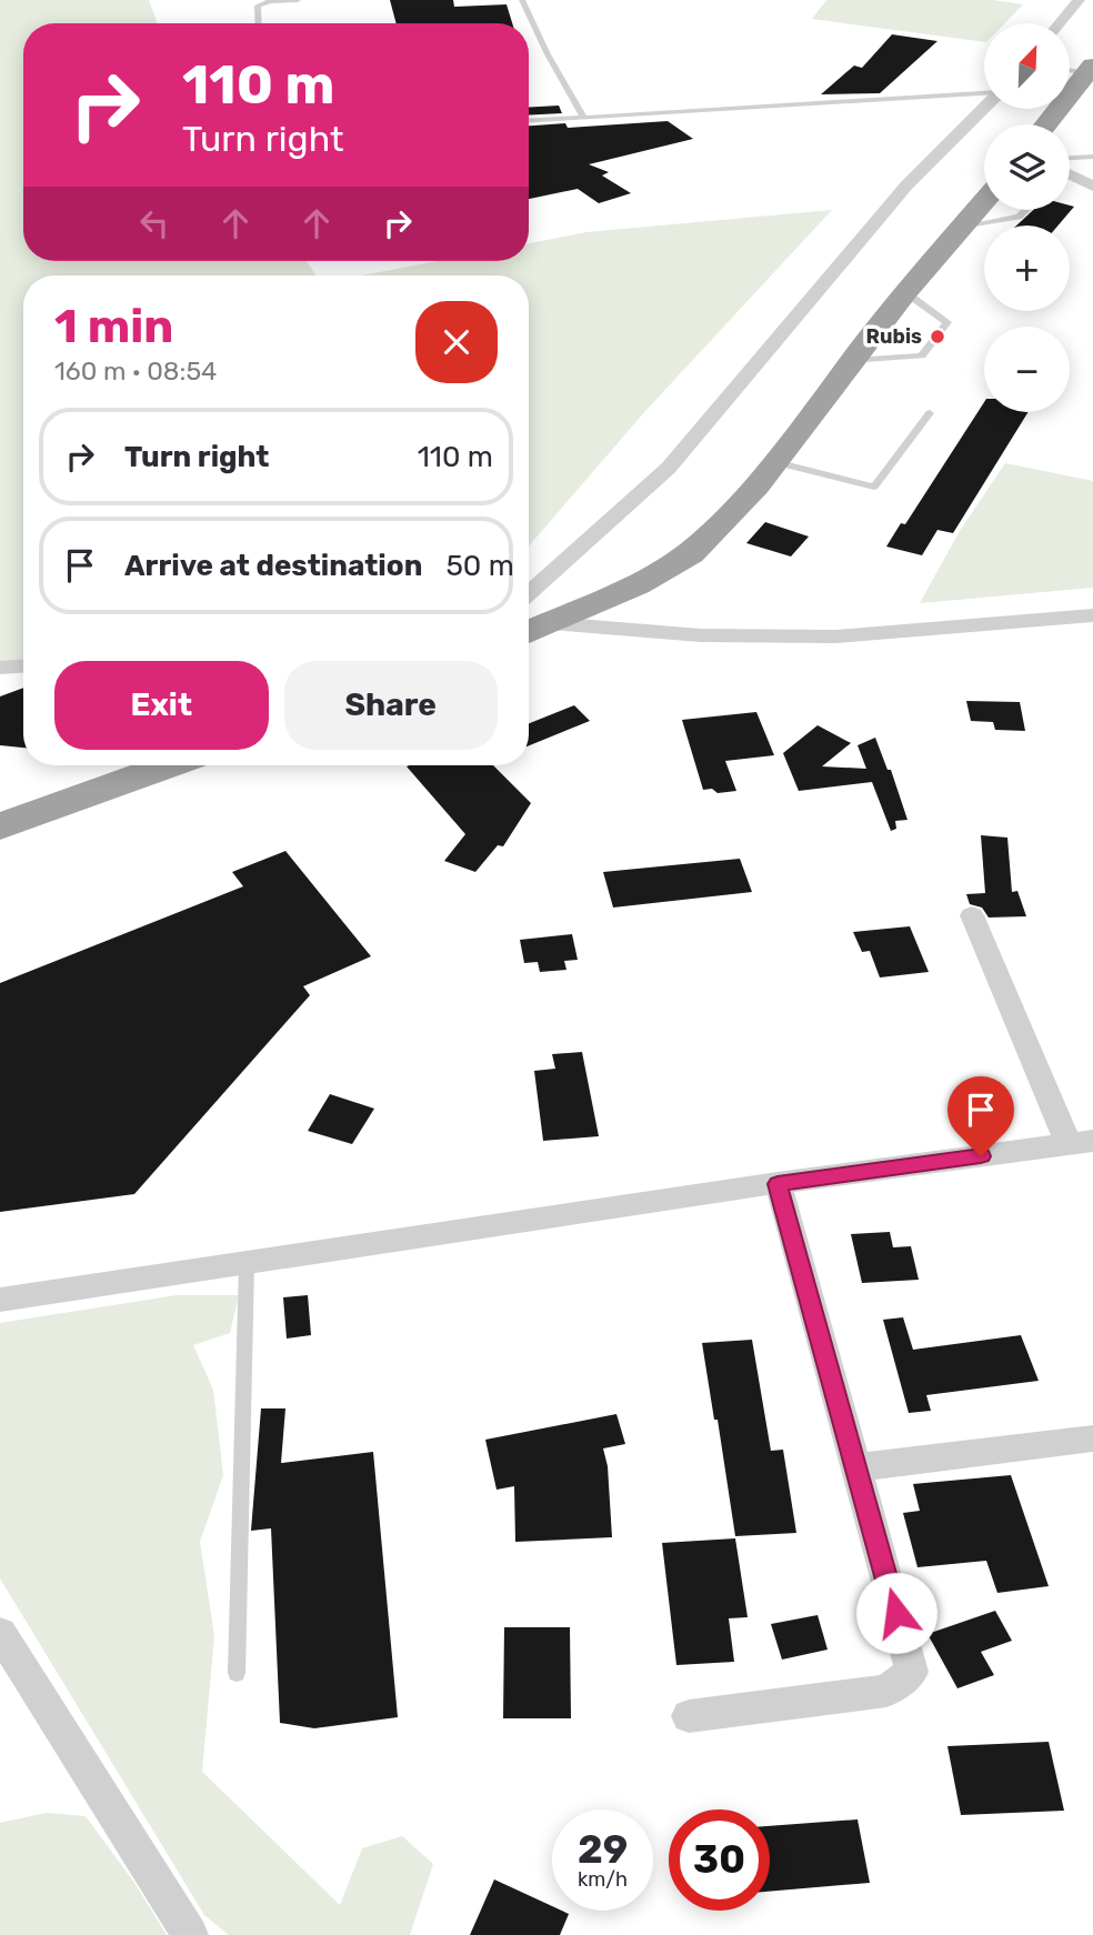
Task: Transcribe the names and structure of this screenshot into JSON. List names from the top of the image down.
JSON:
{
  "places": ["Rubis"],
  "north": "top right",
  "page": {
    "map_buttons": ["+", "−"],
    "turn": ["110 m", "Turn right"],
    "heading": ["1 min", "160 m · 08:54"],
    "list": [
      {
        "name": "Turn right",
        "value": "110 m"
      },
      {
        "name": "Arrive at destination",
        "value": "50 m"
      }
    ],
    "buttons": ["Exit", "Share"],
    "speed": "29 km/h",
    "limit": "30"
  }
}
